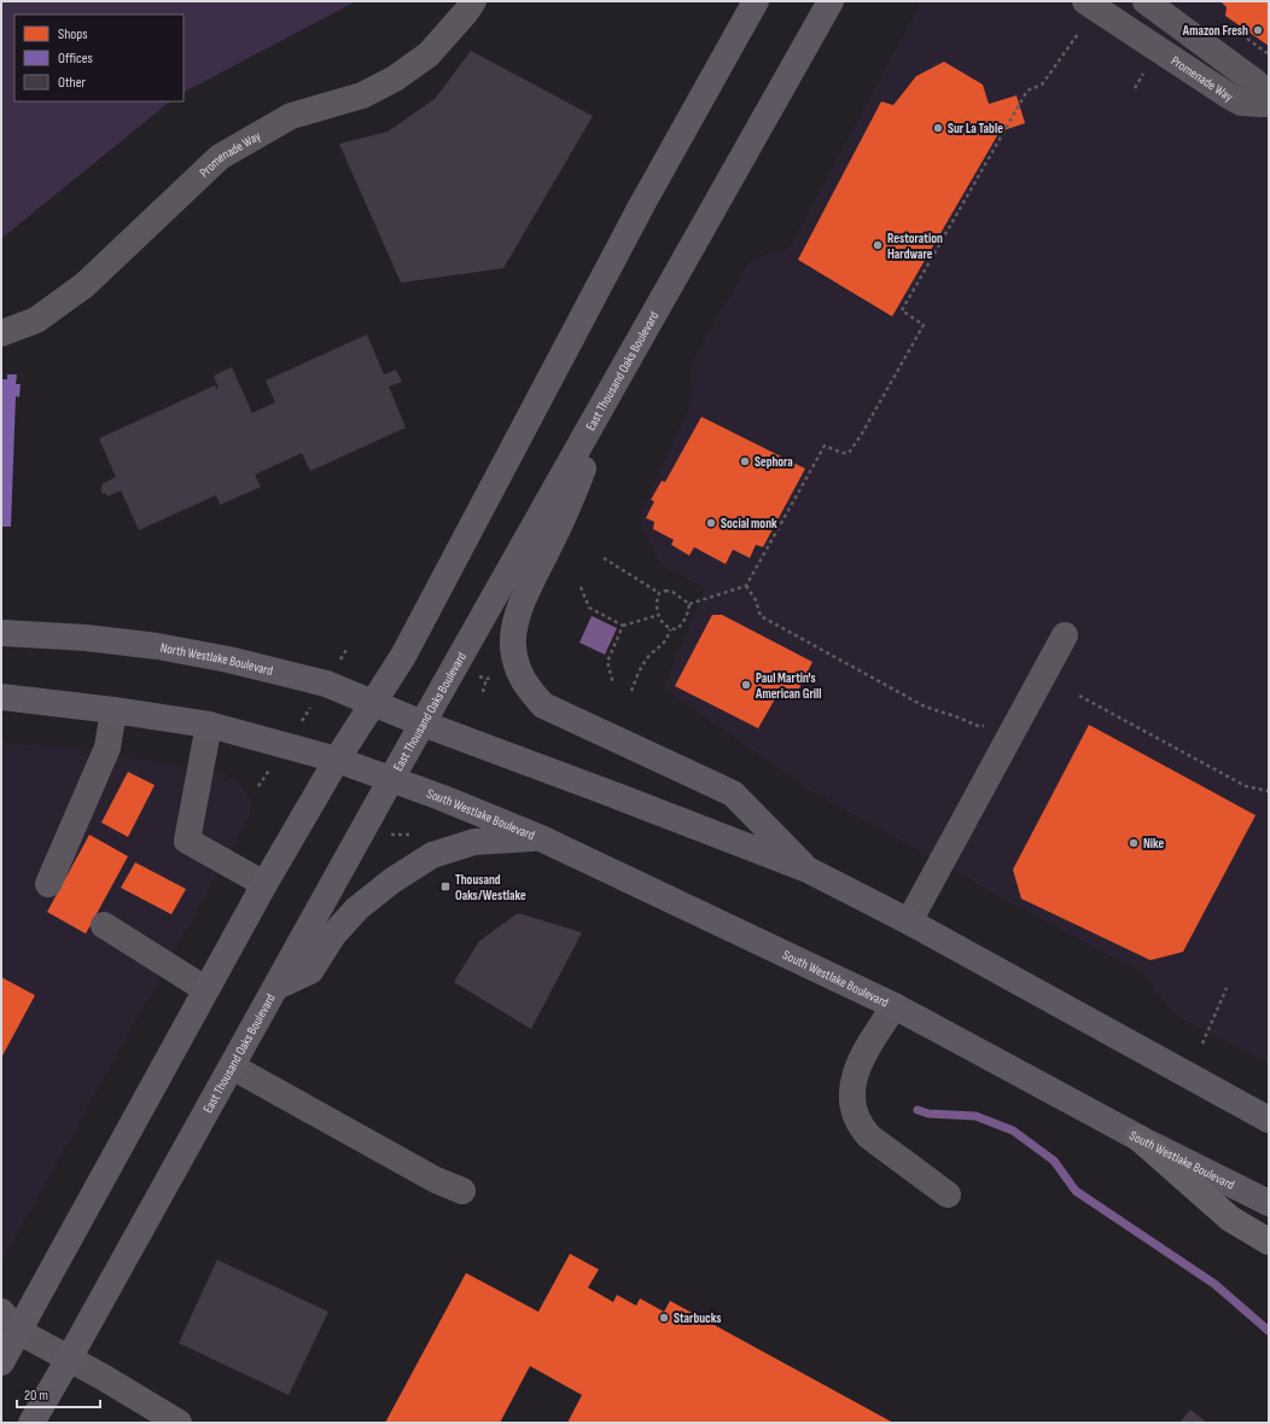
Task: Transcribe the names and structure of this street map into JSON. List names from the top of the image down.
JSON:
{
  "streets": {
    "main road": ["East Thousand Oaks Boulevard", "North Westlake Boulevard", "South Westlake Boulevard"],
    "street": ["Promenade Way"]
  },
  "crossings": [
    ["East Thousand Oaks Boulevard", "North Westlake Boulevard"],
    ["East Thousand Oaks Boulevard", "South Westlake Boulevard"]
  ],
  "places": {
    "other": [
      "Amazon Fresh",
      "Sur La Table",
      "Restoration Hardware",
      "Sephora",
      "Social monk",
      "Paul Martin's American Grill",
      "Nike",
      "Starbucks"
    ],
    "transit": ["Thousand Oaks/Westlake"]
  },
  "legend": ["Shops", "Offices", "Other"],
  "scale_bar": "20 m"
}
